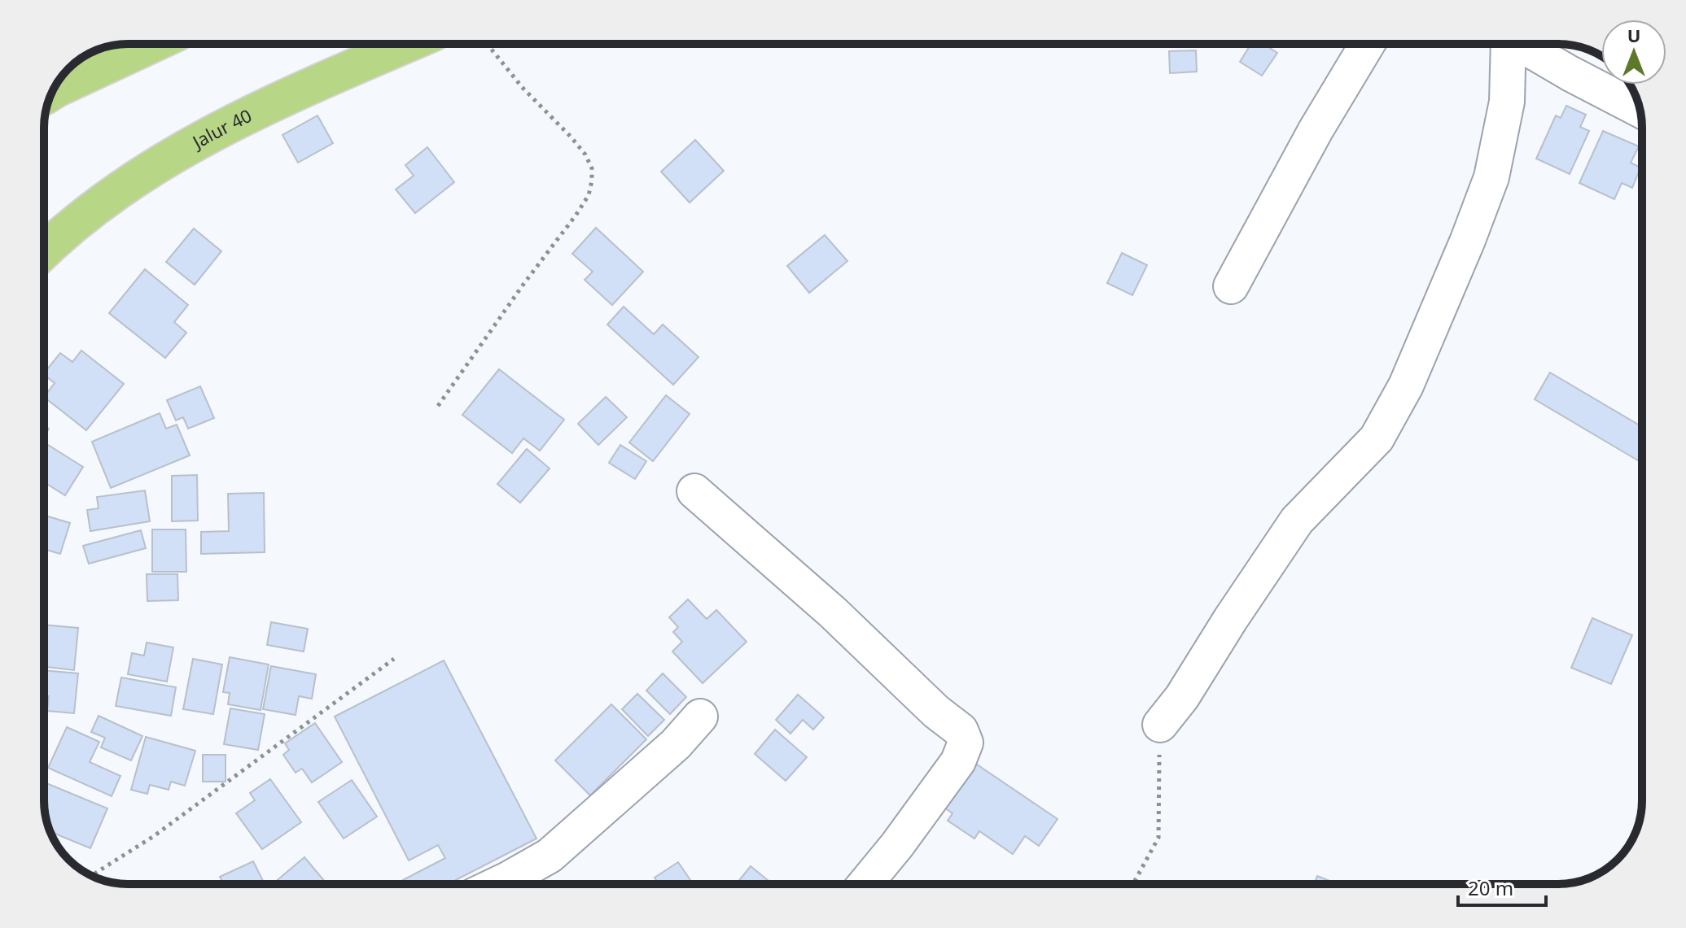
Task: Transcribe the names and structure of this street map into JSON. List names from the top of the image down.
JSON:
{
  "streets": {
    "highway": ["Jalur 40"]
  },
  "scale_bar": "20 m",
  "north": "top"
}
